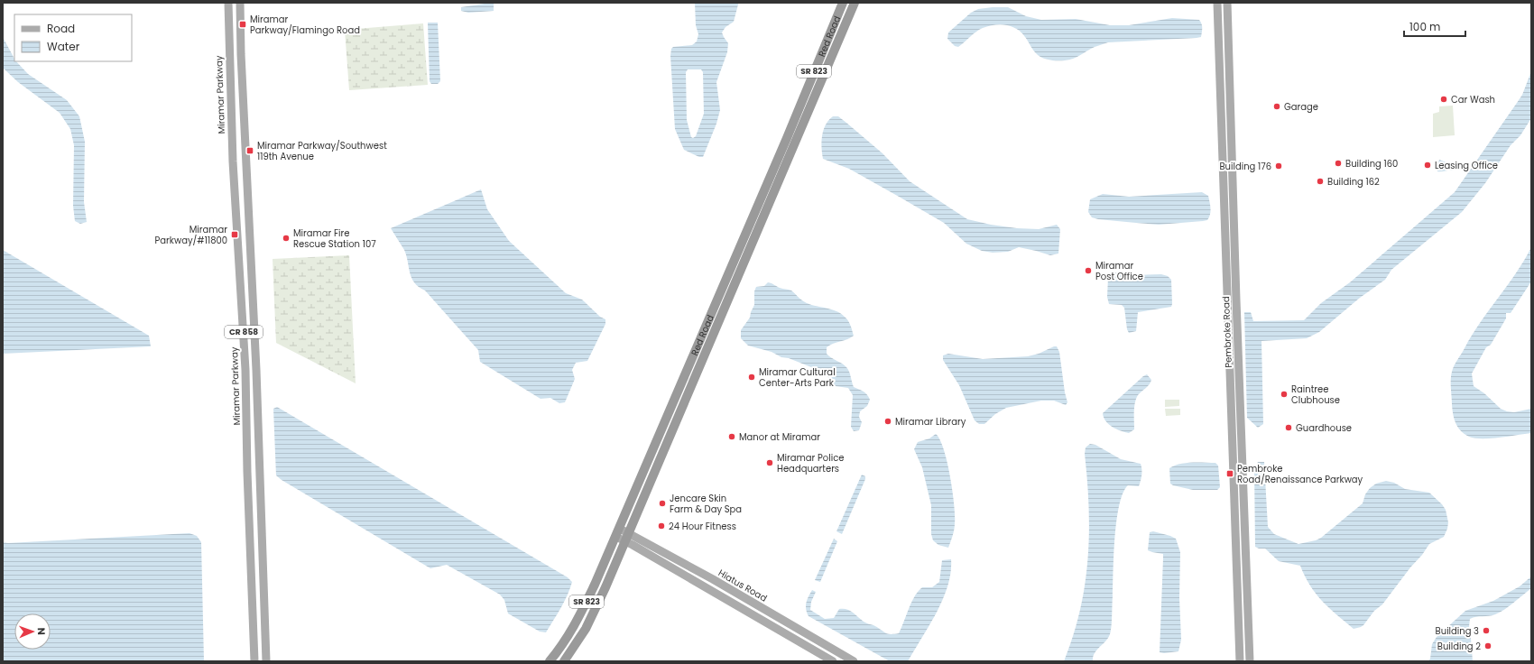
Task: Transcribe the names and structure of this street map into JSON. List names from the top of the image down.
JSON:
{
  "streets": {
    "highway": ["Red Road", "SR 823"],
    "main road": [
      "Miramar Parkway",
      "CR 858",
      "Pembroke Road",
      "Hiatus Road"
    ]
  },
  "crossings": [
    ["Red Road", "Hiatus Road"]
  ],
  "places": {
    "transit": [
      "Miramar Parkway/Flamingo Road",
      "Miramar Parkway/Southwest 119th Avenue",
      "Miramar Parkway/#11800",
      "Pembroke Road/Renaissance Parkway"
    ],
    "other": [
      "Car Wash",
      "Garage",
      "Building 160",
      "Leasing Office",
      "Building 176",
      "Building 162",
      "Miramar Fire Rescue Station 107",
      "Miramar Post Office",
      "Miramar Cultural Center-Arts Park",
      "Raintree Clubhouse",
      "Miramar Library",
      "Guardhouse",
      "Manor at Miramar",
      "Miramar Police Headquarters",
      "Jencare Skin Farm & Day Spa",
      "24 Hour Fitness",
      "Building 3",
      "Building 2"
    ]
  },
  "legend": ["Road", "Water"],
  "scale_bar": "100 m",
  "north": "right"
}
